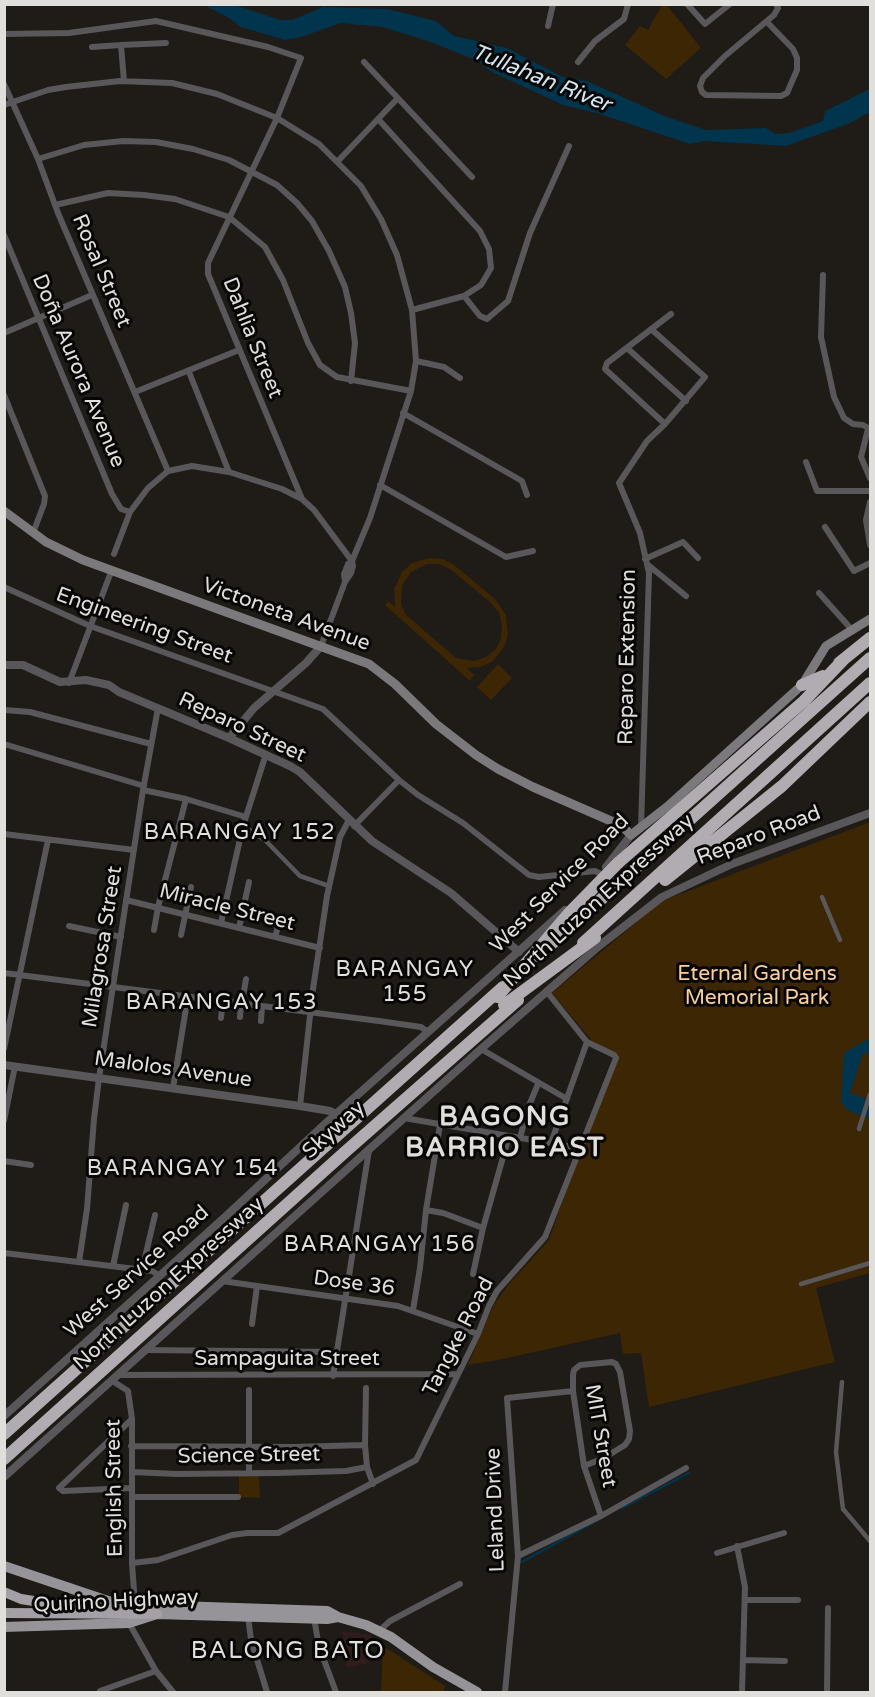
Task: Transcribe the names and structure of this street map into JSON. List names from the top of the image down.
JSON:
{
  "streets": {
    "highway": ["North Luzon Expressway", "Skyway"],
    "main road": ["Victoneta Avenue", "West Service Road", "Quirino Highway"],
    "street": [
      "Rosal Street",
      "Dahlia Street",
      "Doña Aurora Avenue",
      "Engineering Street",
      "Reparo Extension",
      "Reparo Street",
      "Reparo Road",
      "Miracle Street",
      "Milagrosa Street",
      "Malolos Avenue",
      "Dose 36",
      "Tangke Road",
      "Sampaguita Street",
      "MIT Street",
      "Science Street",
      "English Street",
      "Leland Drive"
    ]
  },
  "crossings": [
    ["Victoneta Avenue", "West Service Road"],
    ["Engineering Street", "West Service Road"],
    ["Reparo Extension", "West Service Road"],
    ["Reparo Street", "West Service Road"],
    ["Reparo Street", "Milagrosa Street"],
    ["Reparo Road", "Dose 36"],
    ["Reparo Road", "Sampaguita Street"],
    ["Reparo Road", "English Street"],
    ["West Service Road", "Malolos Avenue"],
    ["Miracle Street", "Milagrosa Street"],
    ["Milagrosa Street", "Malolos Avenue"],
    ["Dose 36", "Tangke Road"],
    ["Tangke Road", "Sampaguita Street"],
    ["Sampaguita Street", "English Street"],
    ["MIT Street", "Leland Drive"],
    ["Science Street", "English Street"],
    ["English Street", "Quirino Highway"]
  ],
  "districts": [
    "BARANGAY 152",
    "BARANGAY 155",
    "BARANGAY 153",
    "BAGONG BARRIO EAST",
    "BARANGAY 154",
    "BARANGAY 156",
    "BALONG BATO"
  ],
  "water": ["Tullahan River"],
  "parks": ["Eternal Gardens Memorial Park"]
}
